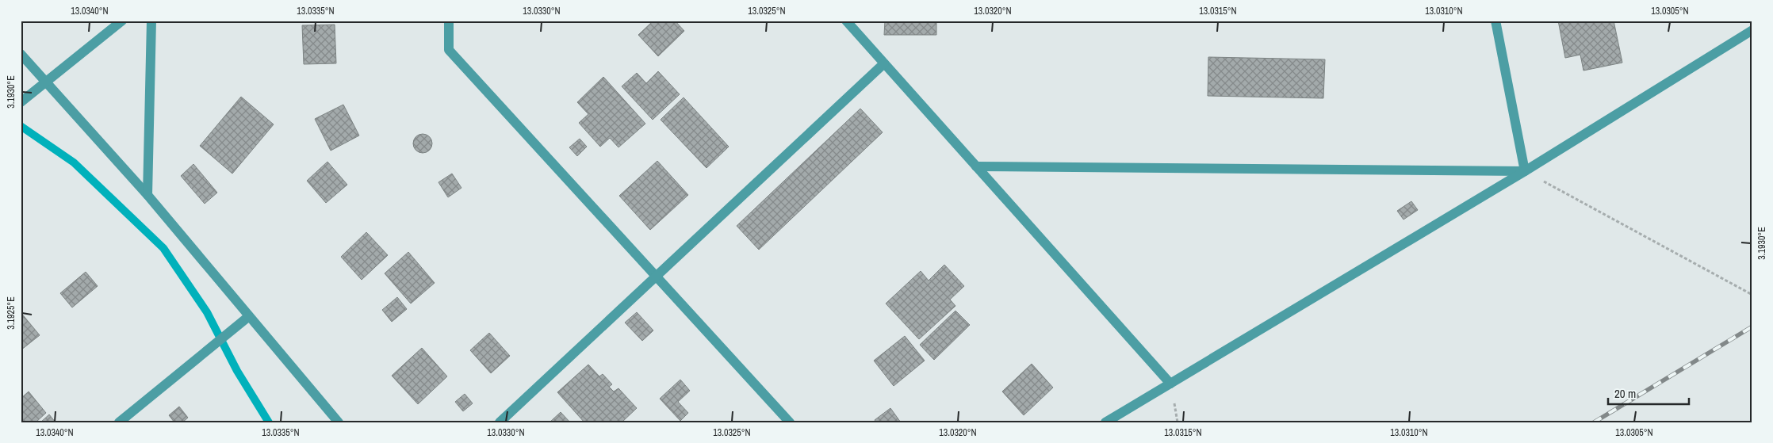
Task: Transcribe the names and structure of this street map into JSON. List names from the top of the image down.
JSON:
{
  "scale_bar": "20 m",
  "coordinates": [
    "13.0340°N",
    "13.0335°N",
    "13.0330°N",
    "13.0325°N",
    "13.0320°N",
    "13.0315°N",
    "13.0310°N",
    "13.0305°N",
    "3.1930°E",
    "3.1925°E"
  ]
}
